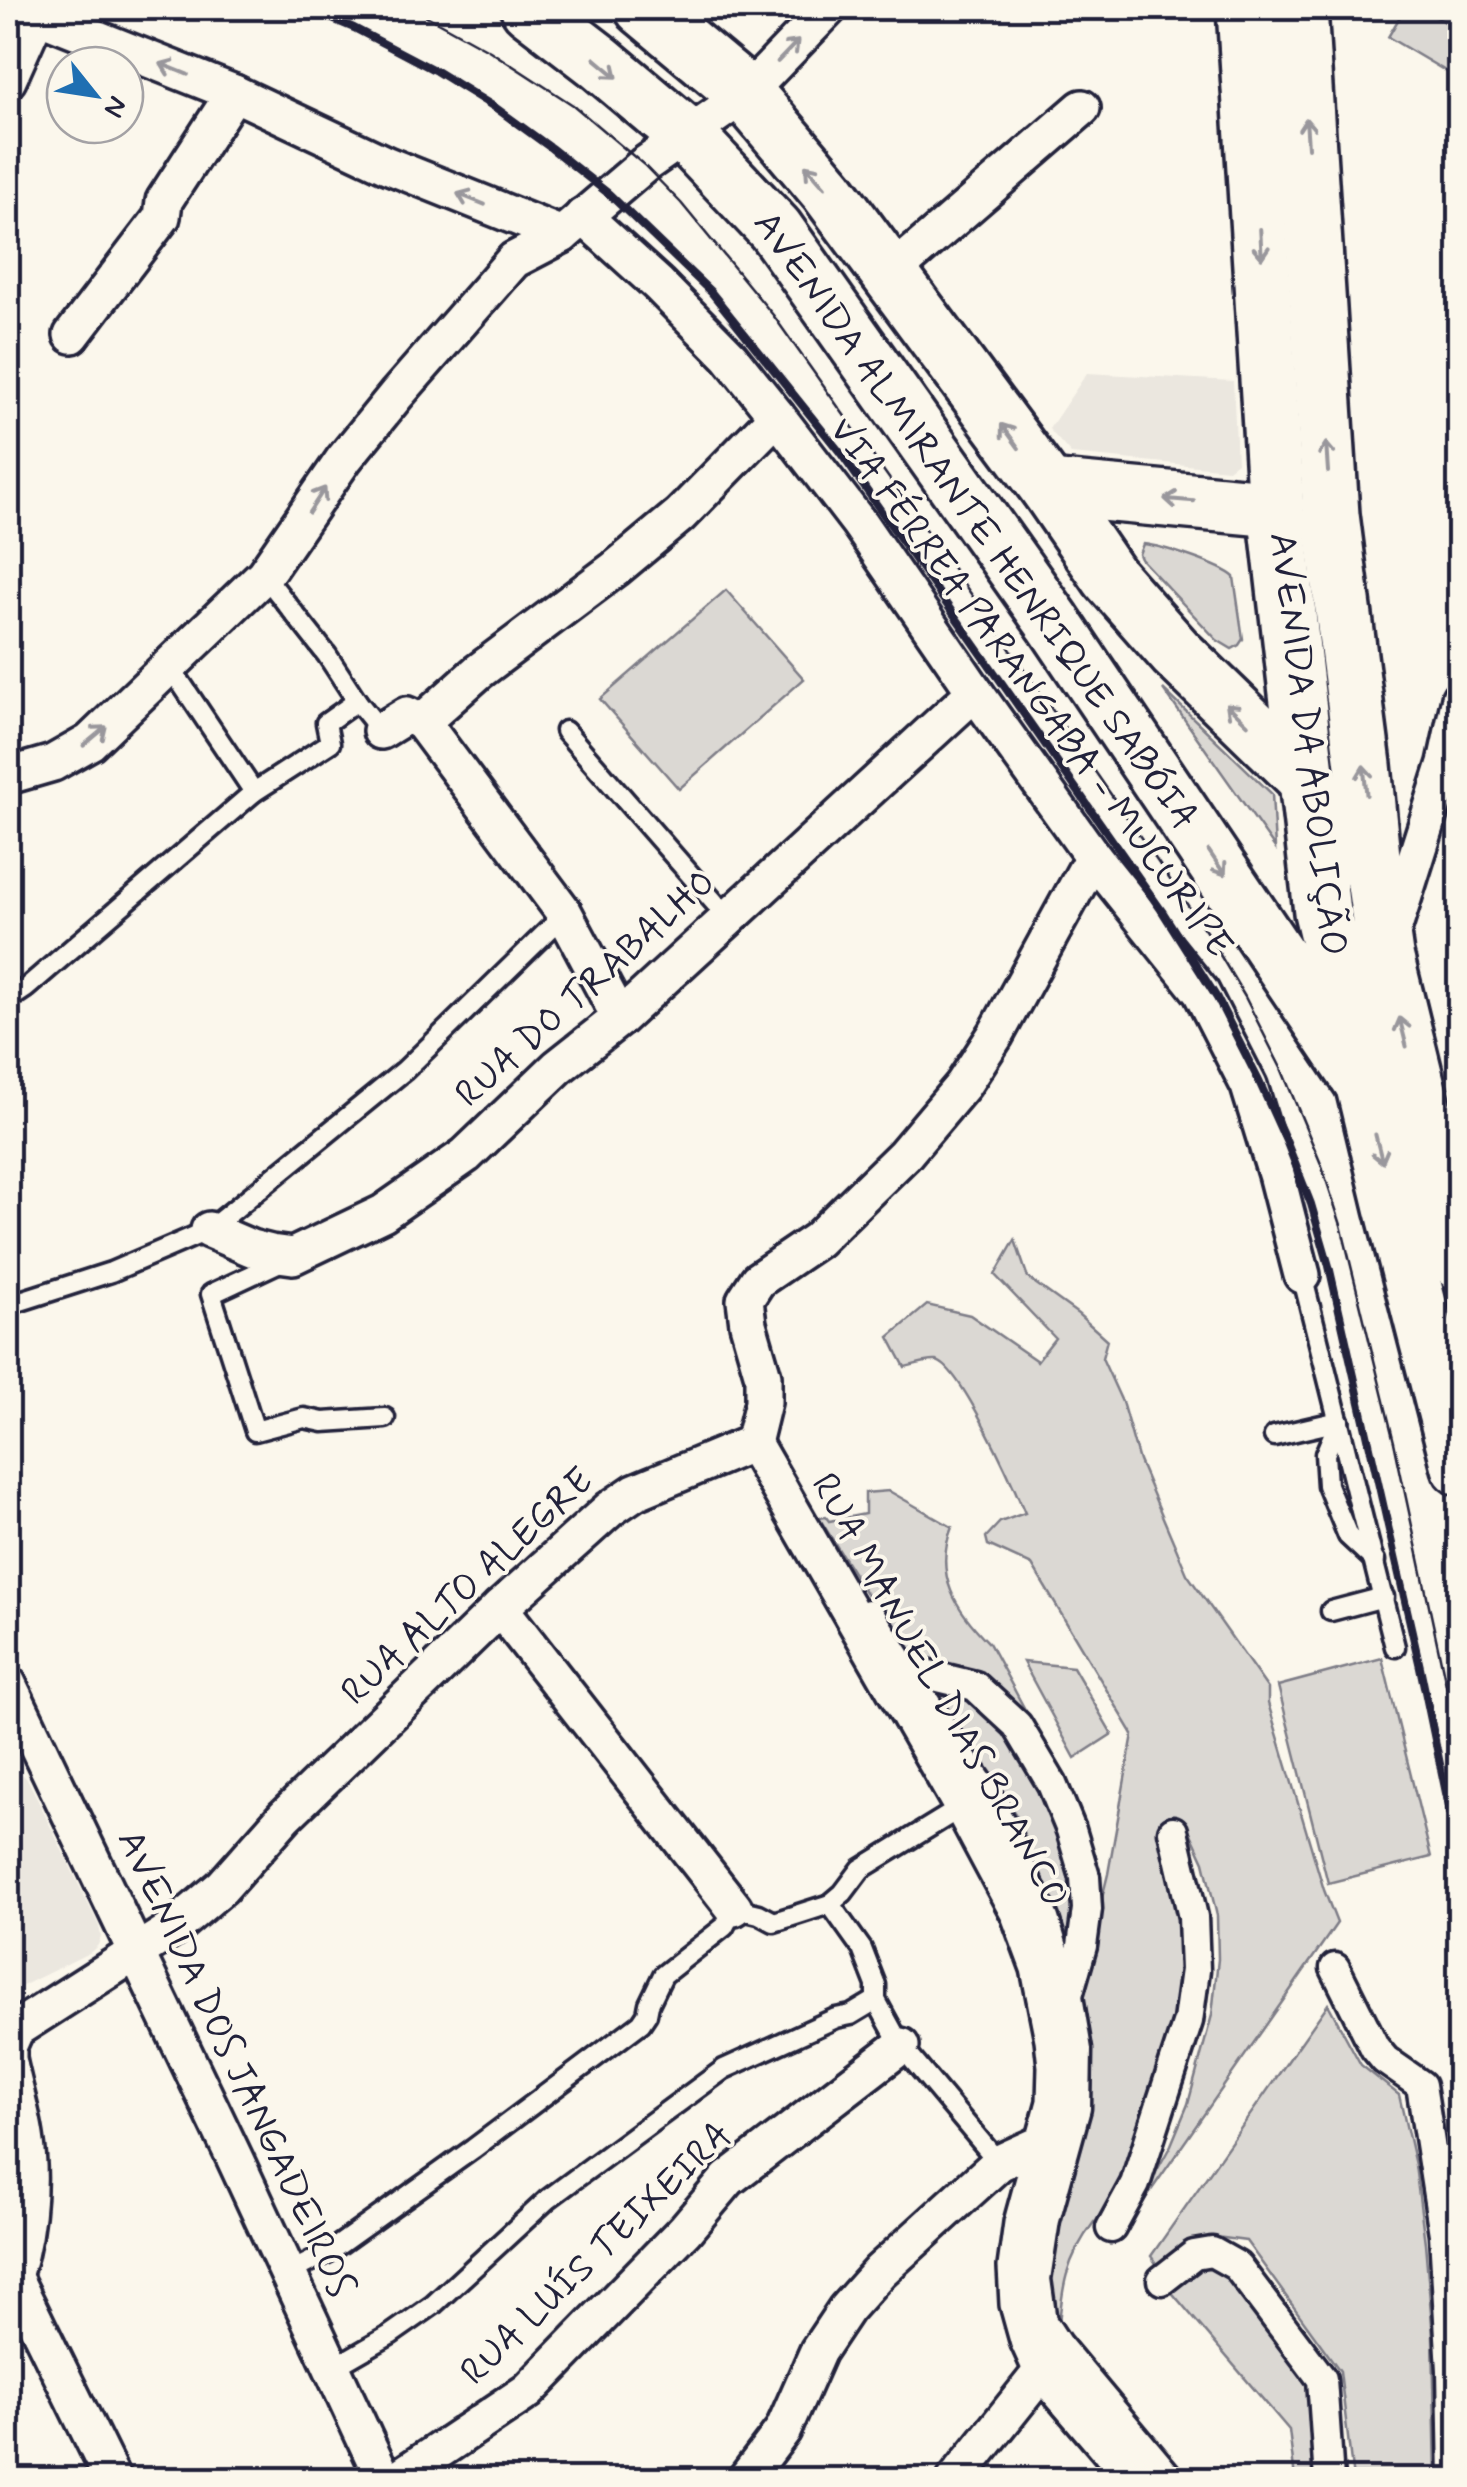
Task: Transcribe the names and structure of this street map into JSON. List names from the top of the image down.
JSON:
{
  "streets": {
    "main road": ["AVENIDA ALMIRANTE HENRIQUE SABÓIA", "AVENIDA DA ABOLIÇÃO"],
    "street": [
      "VIA FÉRREA PARANGABA - MUCURIPE",
      "RUA DO TRABALHO",
      "RUA ALTO ALEGRE",
      "RUA MANUEL DIAS BRANCO",
      "AVENIDA DOS JANGADEIROS",
      "RUA LUÍS TEIXEIRA"
    ]
  },
  "crossings": [
    ["AVENIDA ALMIRANTE HENRIQUE SABÓIA", "AVENIDA DA ABOLIÇÃO"],
    ["VIA FÉRREA PARANGABA - MUCURIPE", "RUA DO TRABALHO"],
    ["RUA ALTO ALEGRE", "RUA MANUEL DIAS BRANCO"],
    ["RUA ALTO ALEGRE", "AVENIDA DOS JANGADEIROS"]
  ],
  "north": "bottom right"
}
